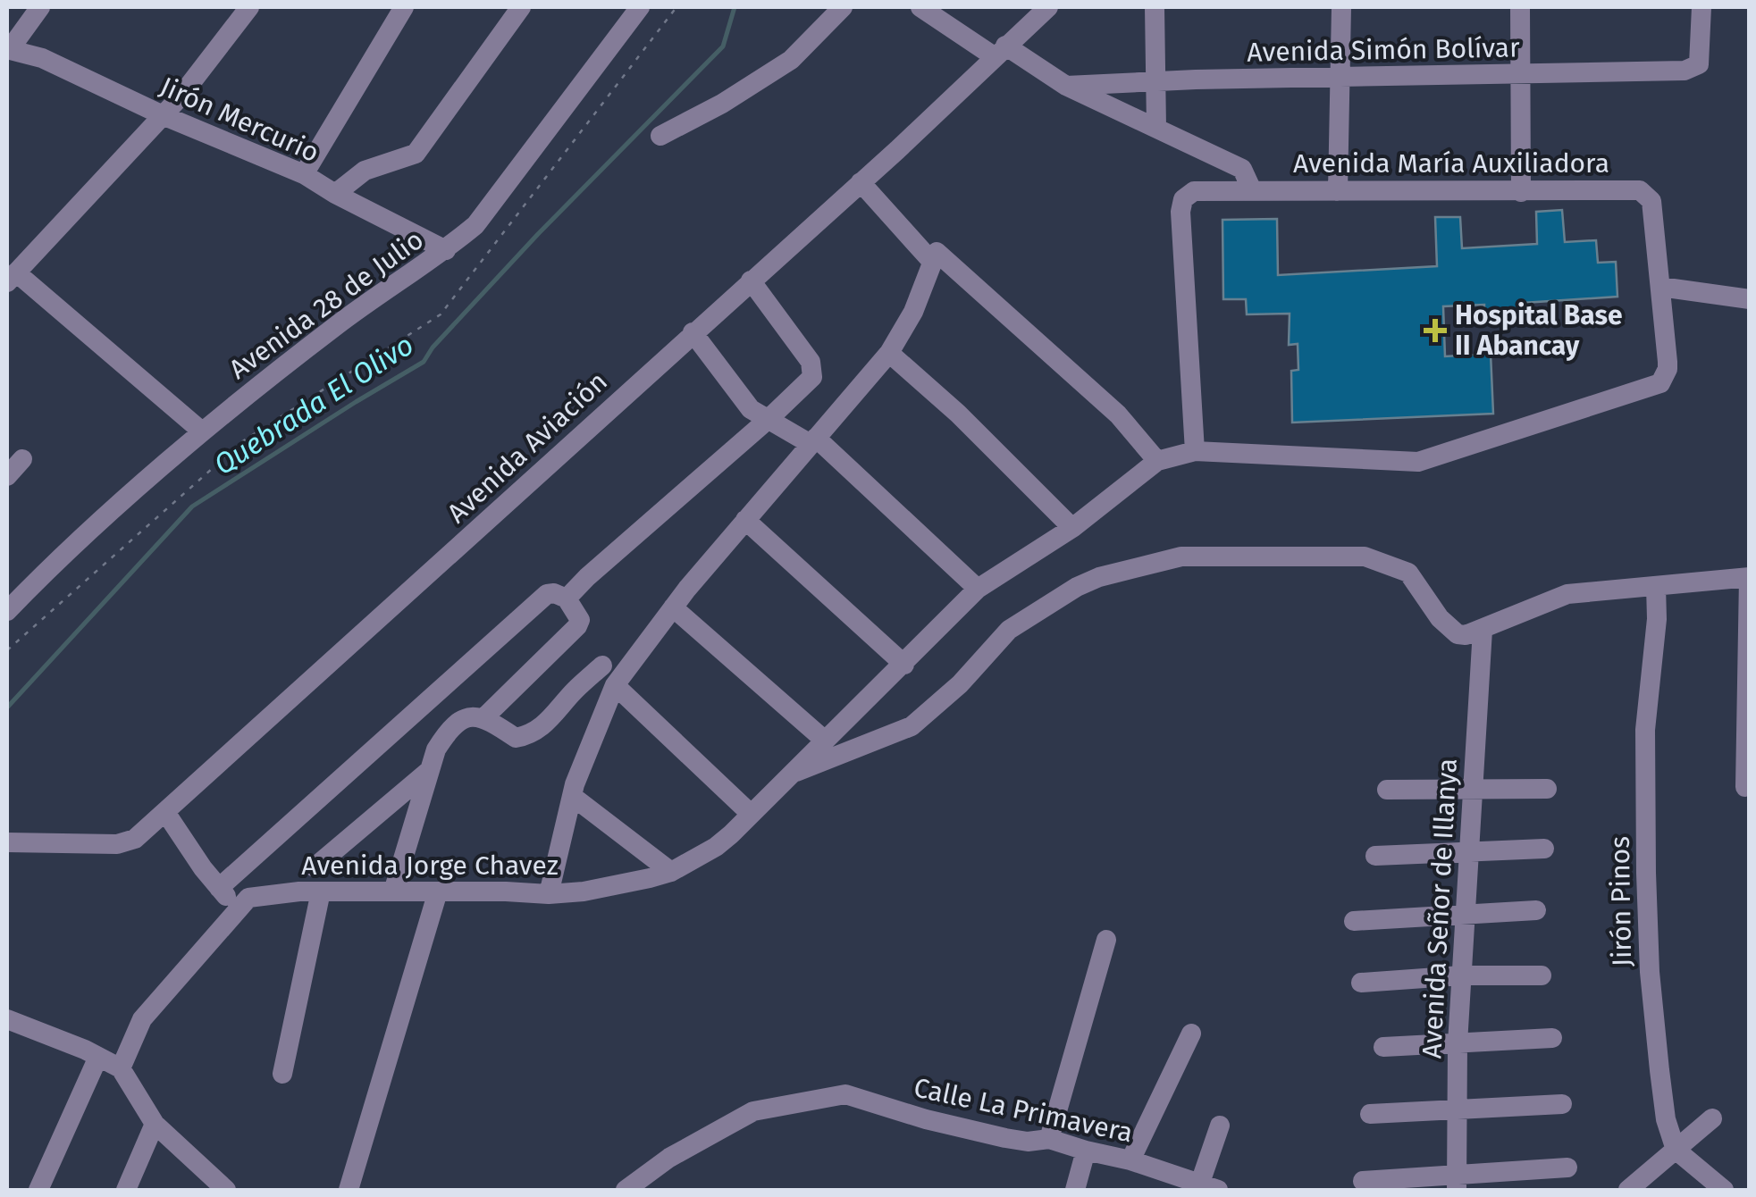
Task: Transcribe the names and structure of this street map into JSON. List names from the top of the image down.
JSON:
{
  "streets": {
    "street": [
      "Avenida Simón Bolívar",
      "Jirón Mercurio",
      "Avenida María Auxiliadora",
      "Avenida 28 de Julio",
      "Avenida Aviación",
      "Avenida Jorge Chavez",
      "Jirón Pinos",
      "Avenida Señor de Illanya",
      "Calle La Primavera"
    ]
  },
  "crossings": [
    ["Jirón Mercurio", "Avenida 28 de Julio"]
  ],
  "water": ["Quebrada El Olivo"],
  "places": {
    "health": ["Hospital Base II Abancay"]
  }
}
